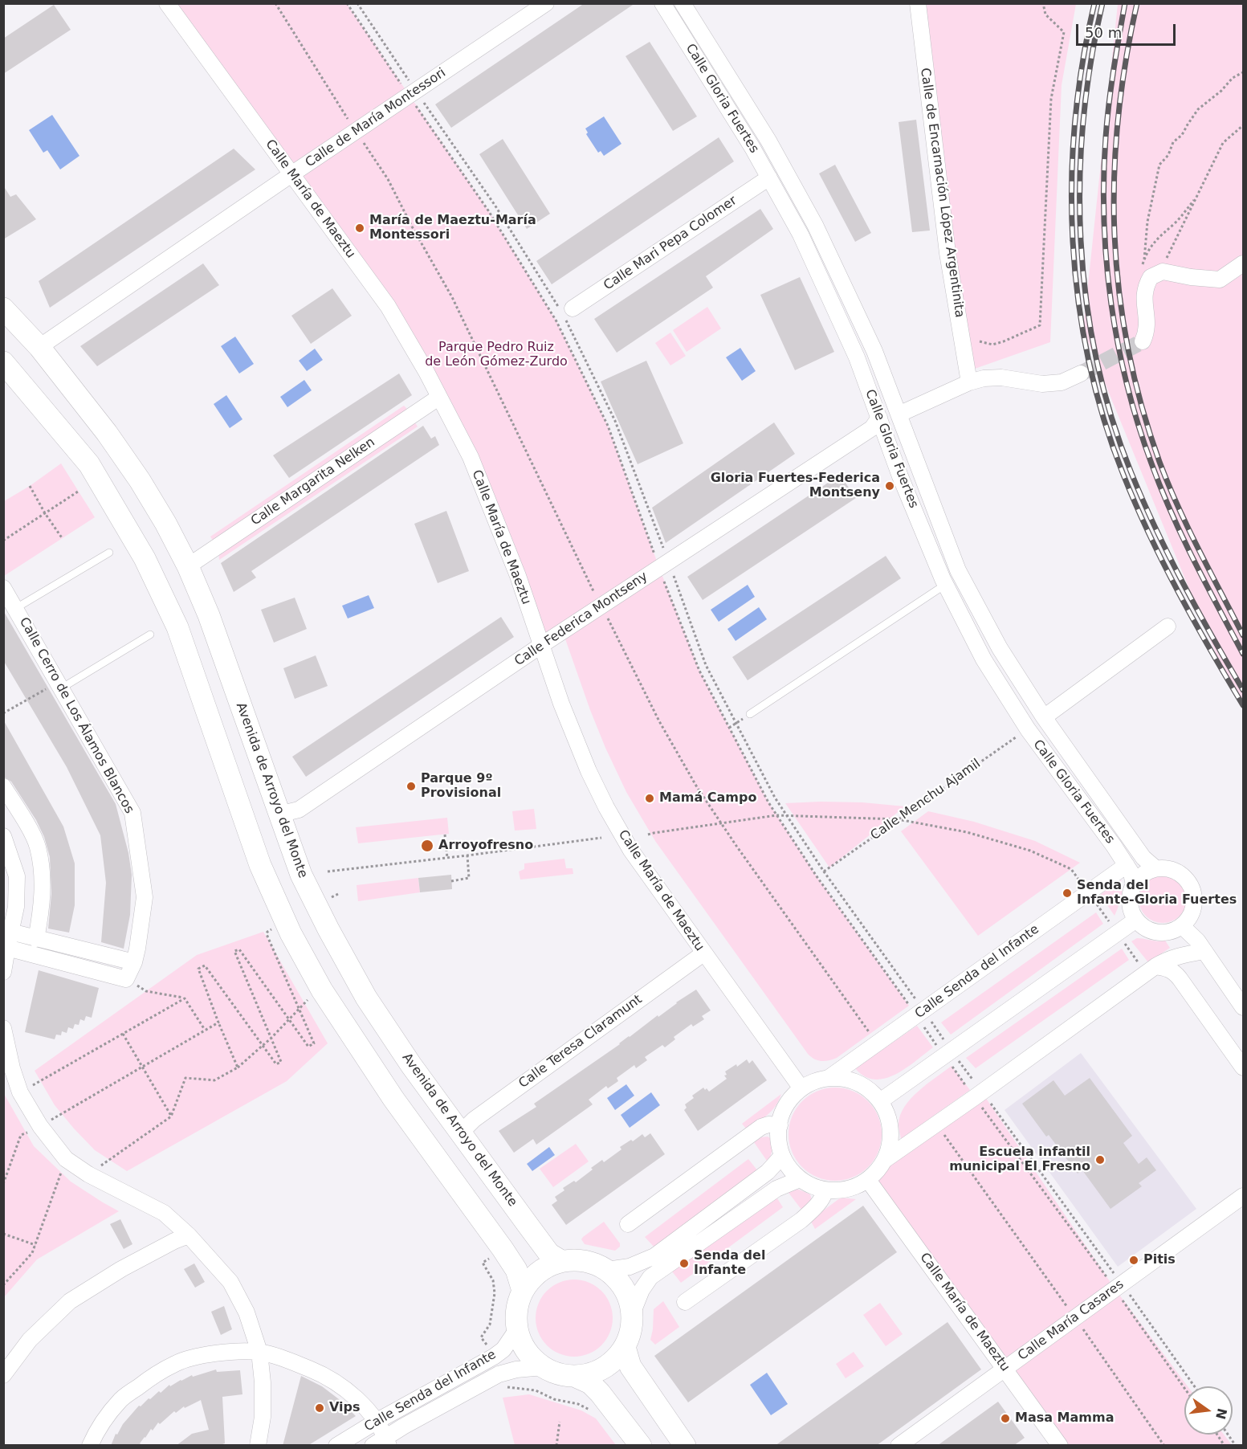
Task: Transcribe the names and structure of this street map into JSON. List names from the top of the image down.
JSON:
{
  "streets": {
    "street": [
      "Calle Gloria Fuertes",
      "Calle de María Montessori",
      "Calle de Encarnación López Argentinita",
      "Calle María de Maeztu",
      "Calle Mari Pepa Colomer",
      "Calle Margarita Nelken",
      "Calle Federica Montseny",
      "Calle Cerro de Los Álamos Blancos",
      "Avenida de Arroyo del Monte",
      "Calle Senda del Infante",
      "Calle Teresa Claramunt",
      "Calle María Casares"
    ],
    "path": ["Calle Menchu Ajamil"]
  },
  "crossings": [
    ["Calle Gloria Fuertes", "Calle Mari Pepa Colomer"],
    ["Calle Gloria Fuertes", "Calle Federica Montseny"],
    ["Calle Gloria Fuertes", "Calle Menchu Ajamil"],
    ["Calle Gloria Fuertes", "Calle Senda del Infante"],
    ["Calle de María Montessori", "Calle María de Maeztu"],
    ["Calle de María Montessori", "Avenida de Arroyo del Monte"],
    ["Calle María de Maeztu", "Calle Margarita Nelken"],
    ["Calle María de Maeztu", "Calle Federica Montseny"],
    ["Calle María de Maeztu", "Calle Senda del Infante"],
    ["Calle María de Maeztu", "Calle Teresa Claramunt"],
    ["Calle María de Maeztu", "Calle María Casares"],
    ["Calle Margarita Nelken", "Avenida de Arroyo del Monte"],
    ["Calle Federica Montseny", "Avenida de Arroyo del Monte"],
    ["Avenida de Arroyo del Monte", "Calle Senda del Infante"],
    ["Avenida de Arroyo del Monte", "Calle Teresa Claramunt"]
  ],
  "parks": ["Parque Pedro Ruiz de León Gómez-Zurdo"],
  "places": [
    "María de Maeztu-María Montessori",
    "Gloria Fuertes-Federica Montseny",
    "Parque 9º Provisional",
    "Mamá Campo",
    "Arroyofresno",
    "Senda del Infante-Gloria Fuertes",
    "Escuela infantil municipal El Fresno",
    "Pitis",
    "Senda del Infante",
    "Vips",
    "Masa Mamma"
  ],
  "scale_bar": "50 m",
  "north": "right"
}
